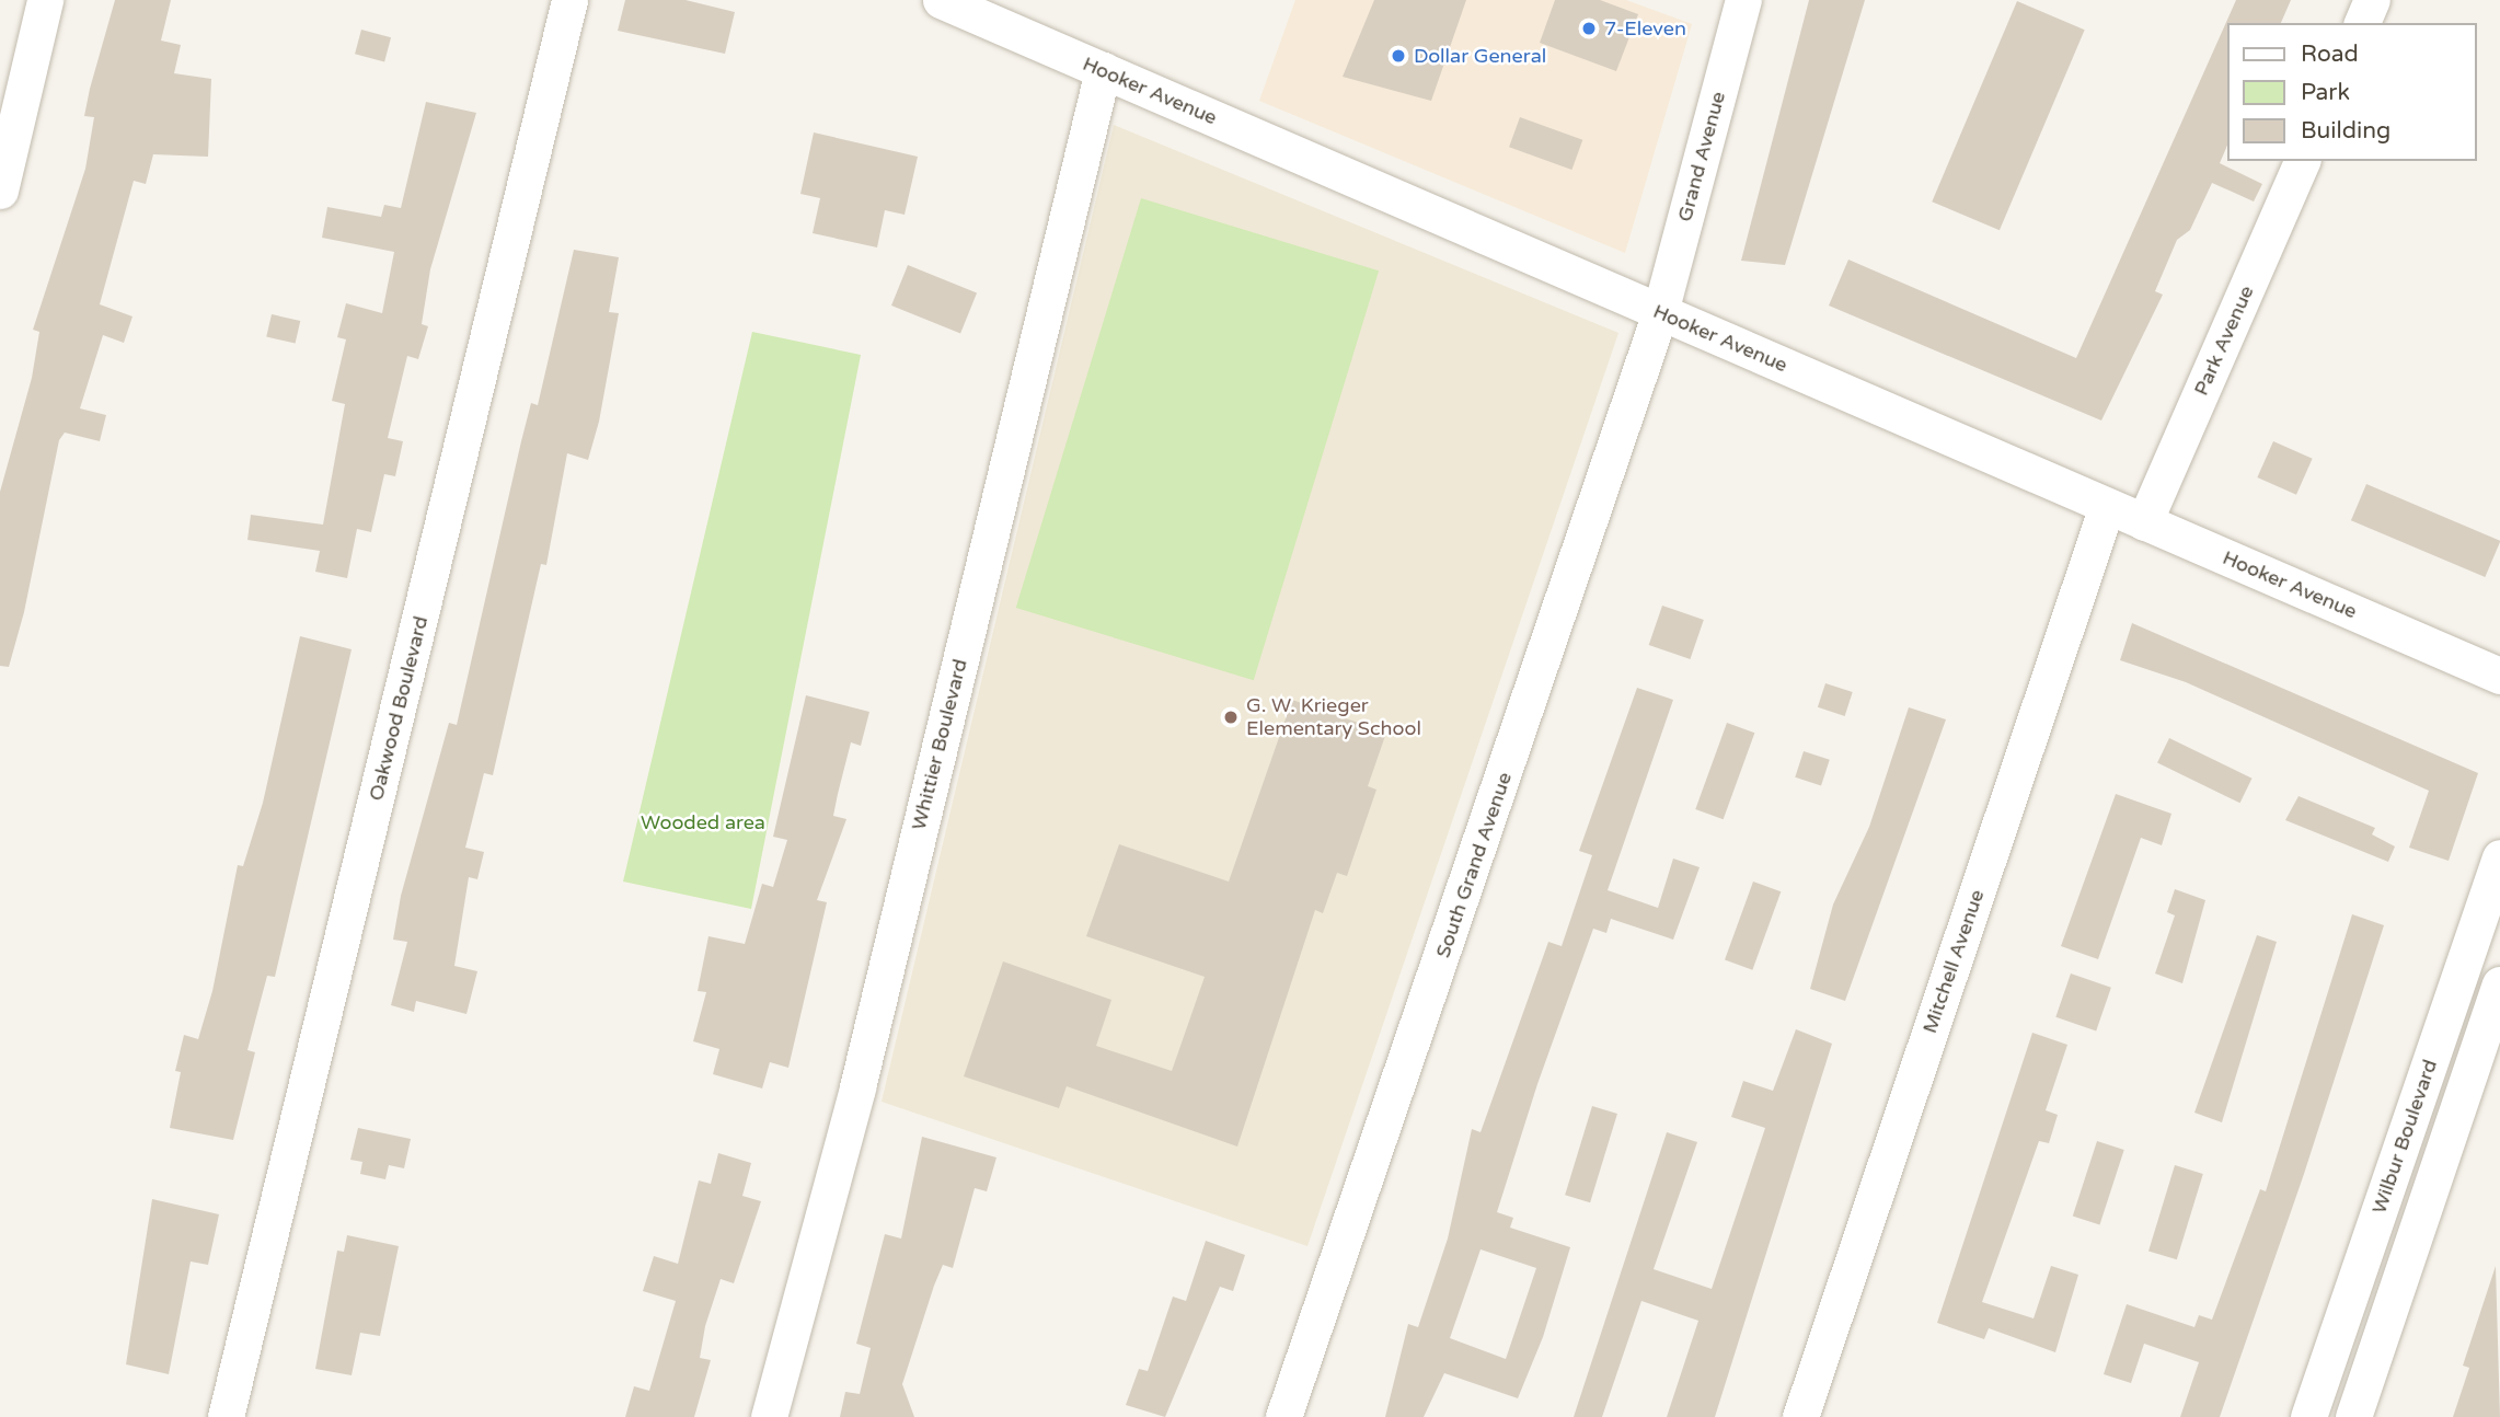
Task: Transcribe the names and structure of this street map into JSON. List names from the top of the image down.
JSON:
{
  "streets": {
    "street": [
      "Hooker Avenue",
      "Grand Avenue",
      "Park Avenue",
      "Oakwood Boulevard",
      "Whittier Boulevard",
      "South Grand Avenue",
      "Mitchell Avenue",
      "Wilbur Boulevard"
    ]
  },
  "crossings": [
    ["Hooker Avenue", "Grand Avenue"],
    ["Hooker Avenue", "Park Avenue"],
    ["Hooker Avenue", "Whittier Boulevard"],
    ["Hooker Avenue", "South Grand Avenue"],
    ["Hooker Avenue", "Mitchell Avenue"],
    ["Grand Avenue", "South Grand Avenue"]
  ],
  "parks": ["Wooded area"],
  "places": ["7-Eleven", "Dollar General", "G. W. Krieger Elementary School"],
  "legend": ["Road", "Park", "Building"]
}
